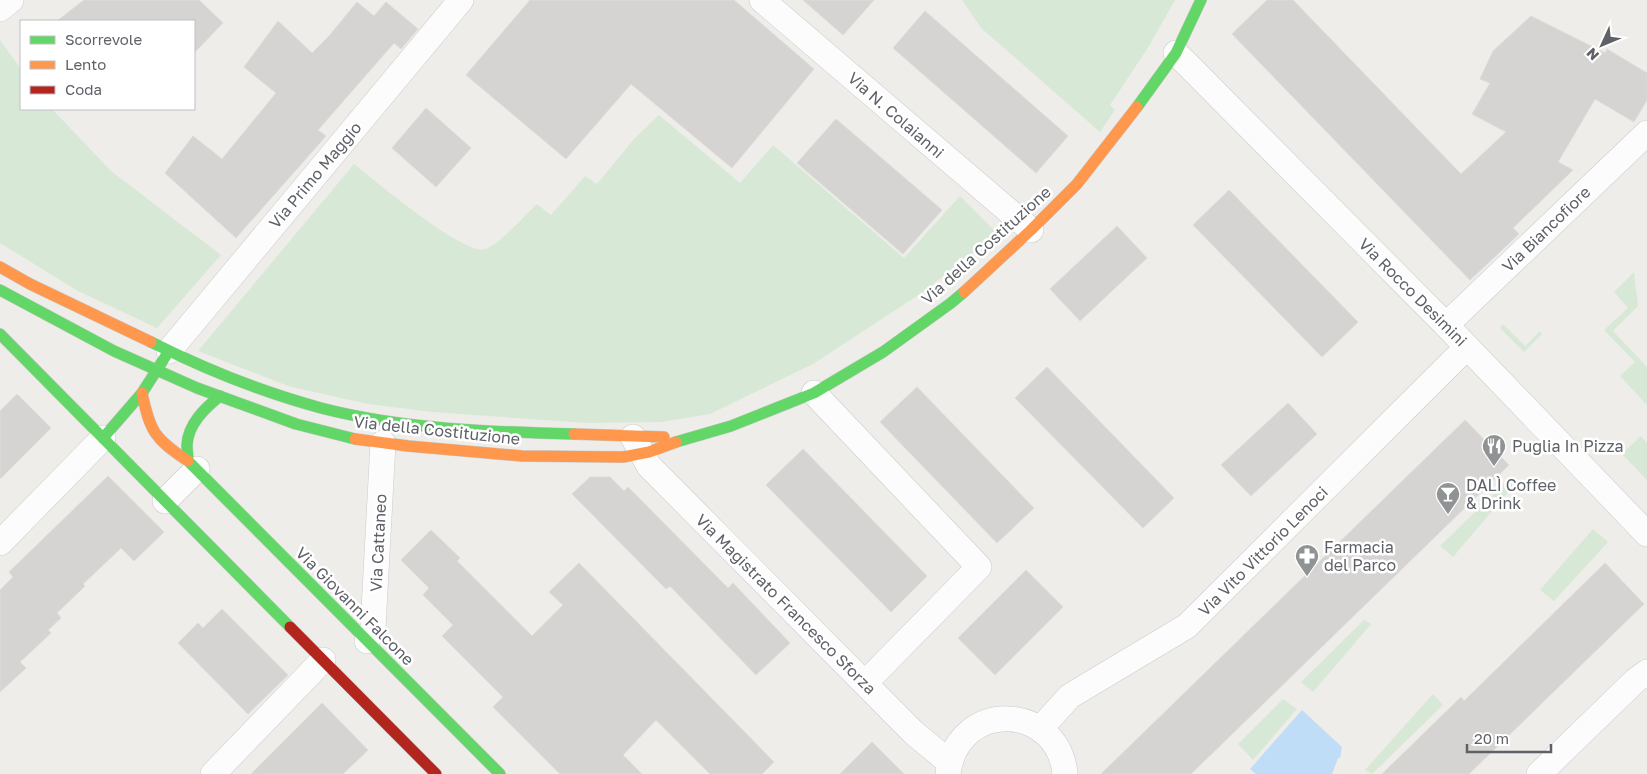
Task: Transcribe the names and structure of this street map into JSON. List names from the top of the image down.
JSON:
{
  "streets": {
    "street": [
      "Via N. Colaianni",
      "Via Primo Maggio",
      "Via Biancofiore",
      "Via della Costituzione",
      "Via Rocco Desimini",
      "Via Cattaneo",
      "Via Vito Vittorio Lenoci",
      "Via Magistrato Francesco Sforza",
      "Via Giovanni Falcone"
    ]
  },
  "crossings": [
    ["Via N. Colaianni", "Via della Costituzione"],
    ["Via Primo Maggio", "Via della Costituzione"],
    ["Via Biancofiore", "Via Rocco Desimini"],
    ["Via della Costituzione", "Via Rocco Desimini"],
    ["Via della Costituzione", "Via Cattaneo"],
    ["Via della Costituzione", "Via Magistrato Francesco Sforza"],
    ["Via Rocco Desimini", "Via Vito Vittorio Lenoci"],
    ["Via Cattaneo", "Via Giovanni Falcone"]
  ],
  "places": {
    "restaurant": ["Puglia In Pizza"],
    "bar": ["DALÌ Coffee & Drink"],
    "pharmacy": ["Farmacia del Parco"]
  },
  "legend": ["Scorrevole", "Lento", "Coda"],
  "scale_bar": "20 m",
  "north": "bottom left"
}
